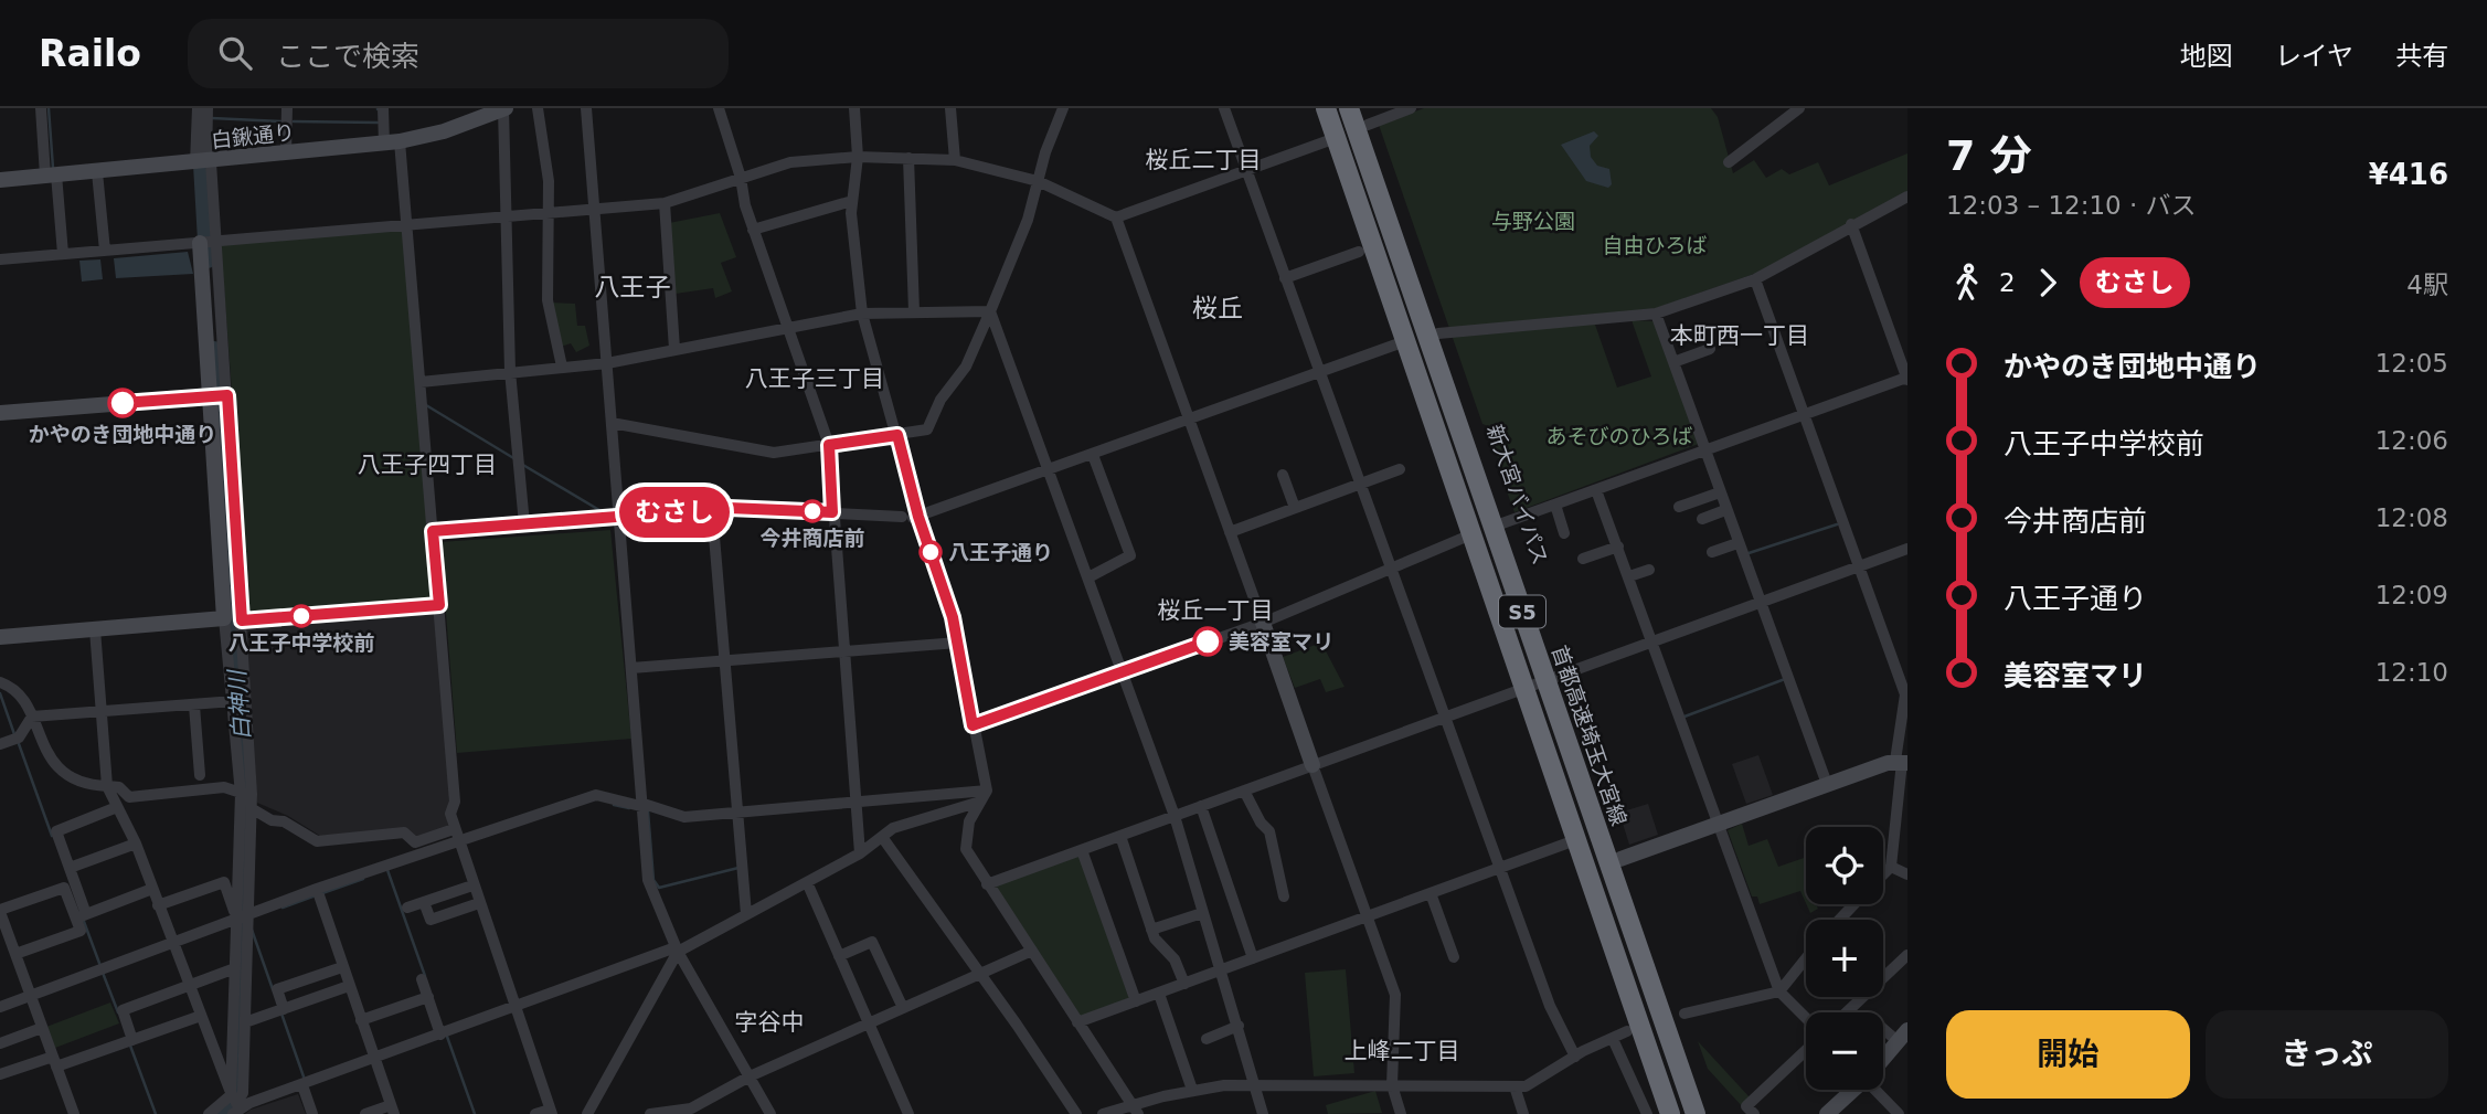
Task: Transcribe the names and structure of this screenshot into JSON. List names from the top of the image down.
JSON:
{
  "streets": {
    "highway": ["新大宮バイパス", "S5", "首都高速埼玉大宮線"],
    "street": ["白鍬通り"]
  },
  "districts": [
    "桜丘二丁目",
    "八王子",
    "桜丘",
    "本町西一丁目",
    "八王子三丁目",
    "八王子四丁目",
    "桜丘一丁目",
    "字谷中",
    "上峰二丁目"
  ],
  "water": ["白神川"],
  "parks": ["与野公園", "自由ひろば", "あそびのひろば"],
  "places": [
    "かやのき団地中通り",
    "今井商店前",
    "八王子通り",
    "八王子中学校前",
    "美容室マリ"
  ],
  "lines": ["bus line むさし"],
  "page": {
    "header": "Railo",
    "search": "ここで検索",
    "nav": ["地図", "レイヤ", "共有"],
    "on_map": "むさし",
    "heading": ["7 分", "12:03 – 12:10 · バス", "¥416"],
    "legs": ["2", "むさし", "4駅"],
    "list": [
      {
        "name": "かやのき団地中通り",
        "value": "12:05"
      },
      {
        "name": "八王子中学校前",
        "value": "12:06"
      },
      {
        "name": "今井商店前",
        "value": "12:08"
      },
      {
        "name": "八王子通り",
        "value": "12:09"
      },
      {
        "name": "美容室マリ",
        "value": "12:10"
      }
    ],
    "map_buttons": ["+", "−"],
    "buttons": ["開始", "きっぷ"]
  }
}
